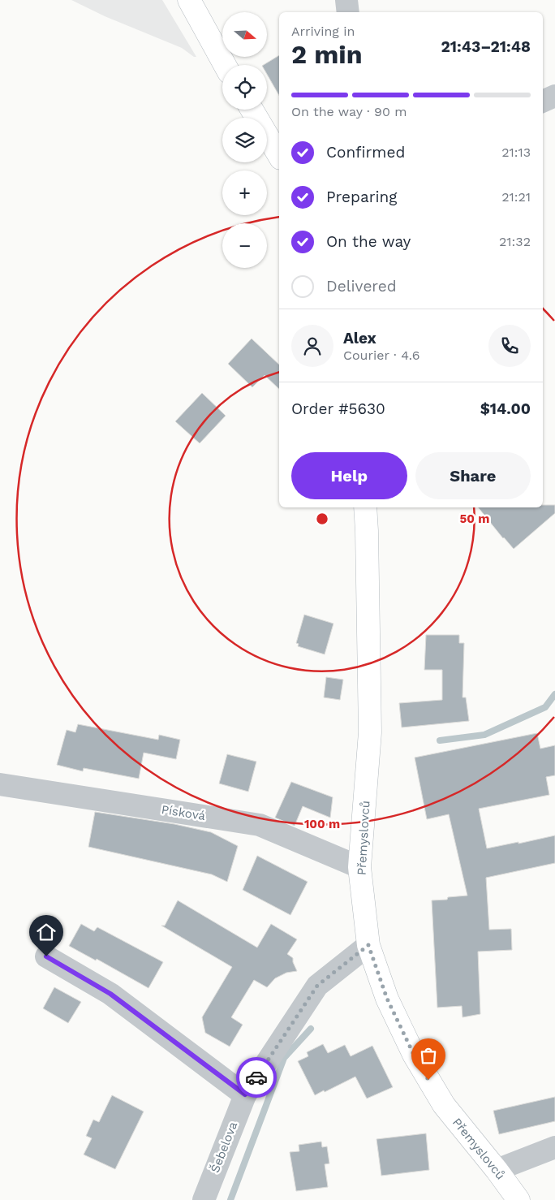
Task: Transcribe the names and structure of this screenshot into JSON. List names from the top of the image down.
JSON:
{
  "streets": {
    "street": ["Písková", "Přemyslovců", "Šebelova"]
  },
  "crossings": [
    ["Písková", "Přemyslovců"],
    ["Přemyslovců", "Šebelova"]
  ],
  "north": "right",
  "page": {
    "map_buttons": ["+", "−"],
    "heading": ["2 min", "Arriving in", "21:43–21:48"],
    "panel": [
      "Alex",
      "Courier · 4.6",
      "Order #5630",
      "$14.00"
    ],
    "bar": "On the way · 90 m",
    "list": [
      ["Confirmed", "21:13"],
      ["Preparing", "21:21"],
      ["On the way", "21:32"],
      "Delivered"
    ],
    "buttons": ["Help", "Share"]
  },
  "rings": ["50 m", "100 m"]
}
